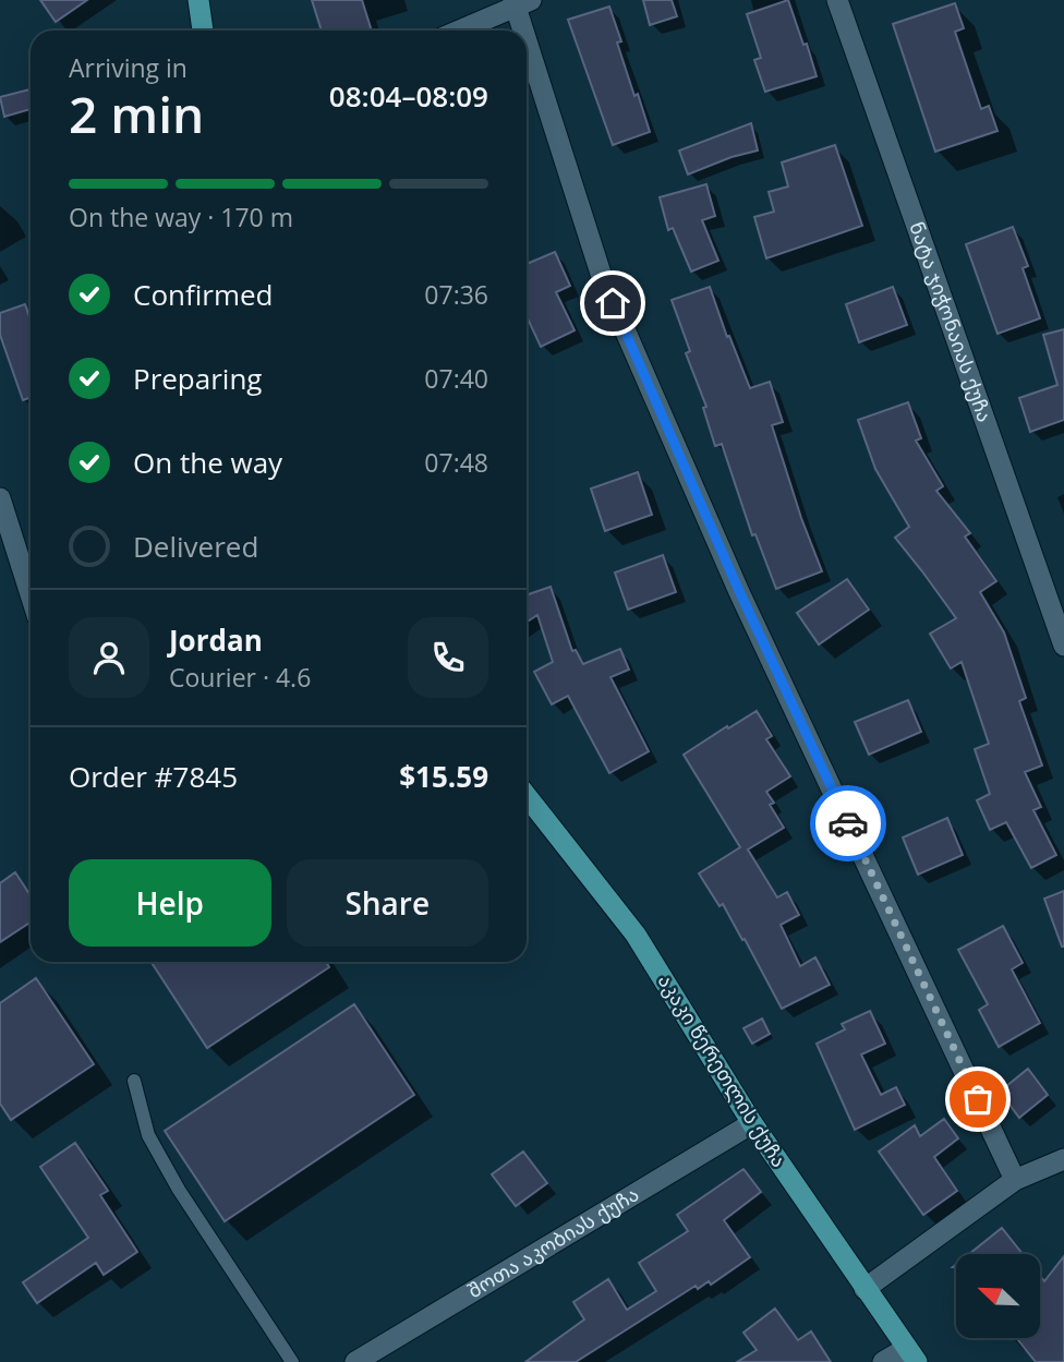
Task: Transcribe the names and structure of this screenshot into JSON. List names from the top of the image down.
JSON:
{
  "streets": {
    "main road": ["აკაკი წერეთლის ქუჩა"],
    "street": ["ნატა ჯიჭონაიას ქუჩა", "შოთა აკობიას ქუჩა"]
  },
  "crossings": [
    ["აკაკი წერეთლის ქუჩა", "შოთა აკობიას ქუჩა"]
  ],
  "north": "top left",
  "page": {
    "heading": ["2 min", "Arriving in", "08:04–08:09"],
    "panel": [
      "Jordan",
      "Courier · 4.6",
      "Order #7845",
      "$15.59"
    ],
    "bar": "On the way · 170 m",
    "list": [
      ["Confirmed", "07:36"],
      ["Preparing", "07:40"],
      ["On the way", "07:48"],
      "Delivered"
    ],
    "buttons": ["Help", "Share"]
  }
}
